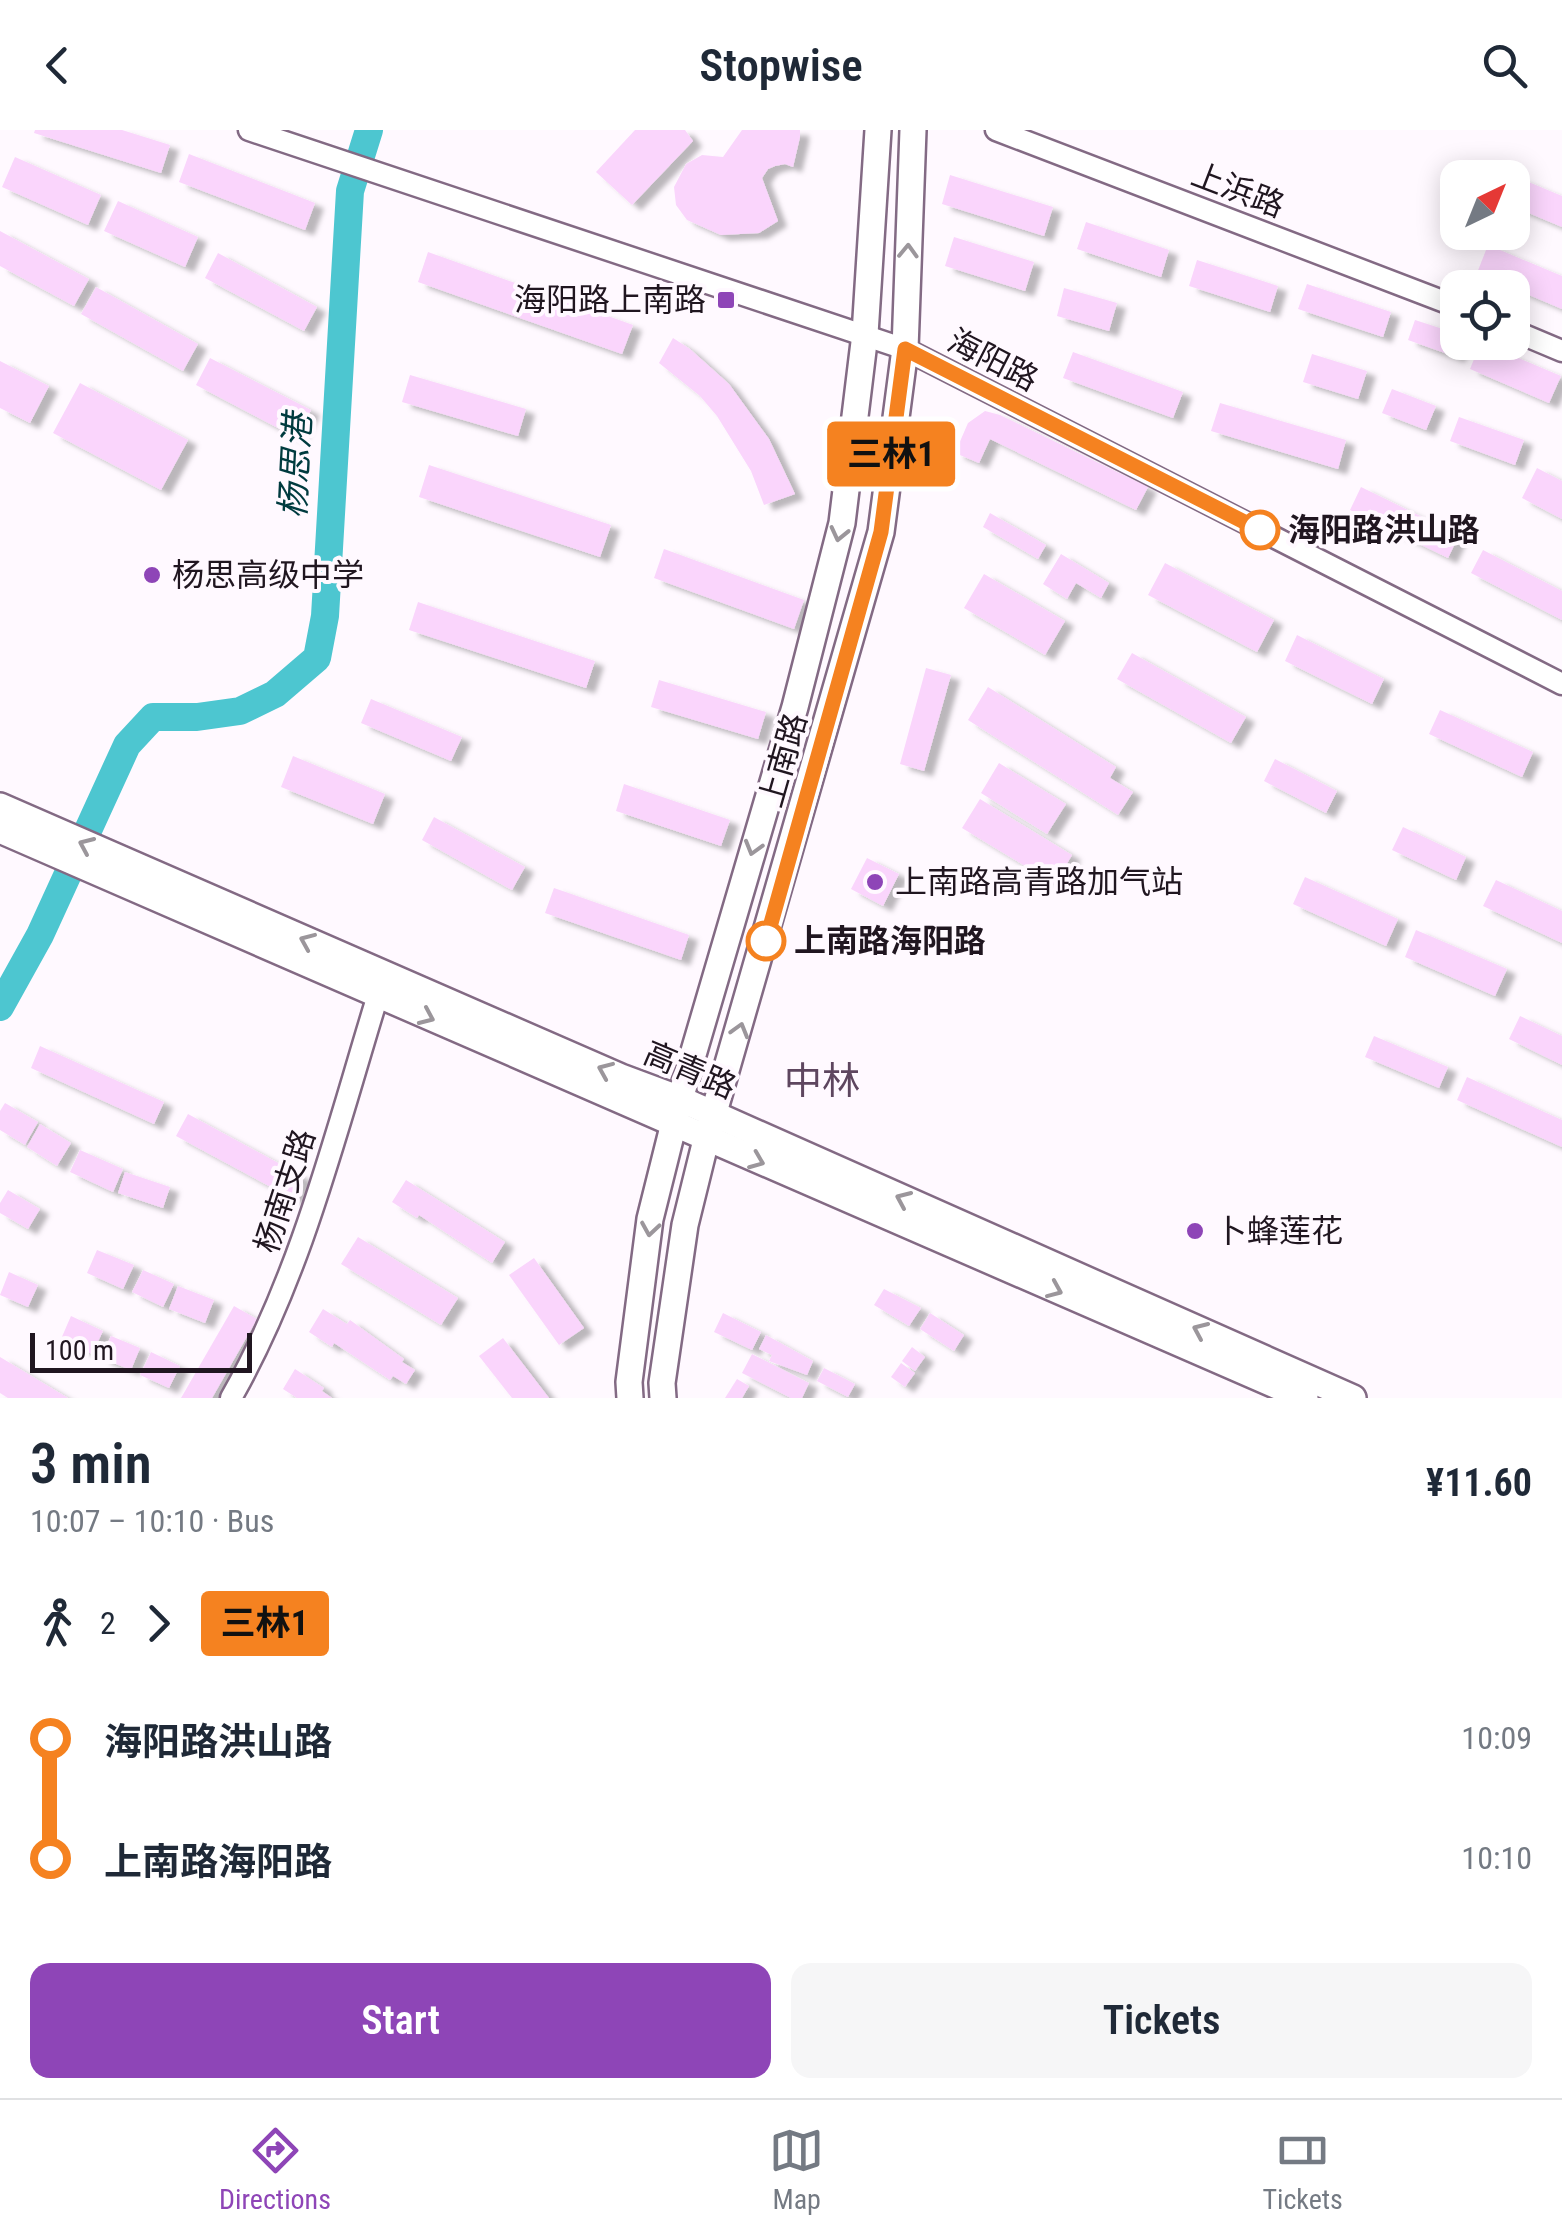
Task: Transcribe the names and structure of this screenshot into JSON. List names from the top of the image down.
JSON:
{
  "streets": {
    "main road": ["上南路", "高青路"],
    "street": ["上浜路", "海阳路", "杨南支路"]
  },
  "crossings": [
    ["海阳路", "上南路"],
    ["上南路", "高青路"],
    ["高青路", "杨南支路"]
  ],
  "districts": ["中林"],
  "water": ["杨思港"],
  "places": {
    "transit": ["海阳路上南路"],
    "other": [
      "海阳路洪山路",
      "杨思高级中学",
      "上南路高青路加气站",
      "上南路海阳路",
      "卜蜂莲花"
    ]
  },
  "lines": ["bus line 三林1"],
  "scale_bar": "100 m",
  "north": "top right",
  "page": {
    "header": "Stopwise",
    "on_map": "三林1",
    "scale": "100 m",
    "heading": ["3 min", "10:07 – 10:10 · Bus", "¥11.60"],
    "legs": ["2", "三林1"],
    "list": [
      {
        "name": "海阳路洪山路",
        "value": "10:09"
      },
      {
        "name": "上南路海阳路",
        "value": "10:10"
      }
    ],
    "buttons": ["Start", "Tickets"],
    "tabs": ["Directions", "Map", "Tickets"]
  }
}
